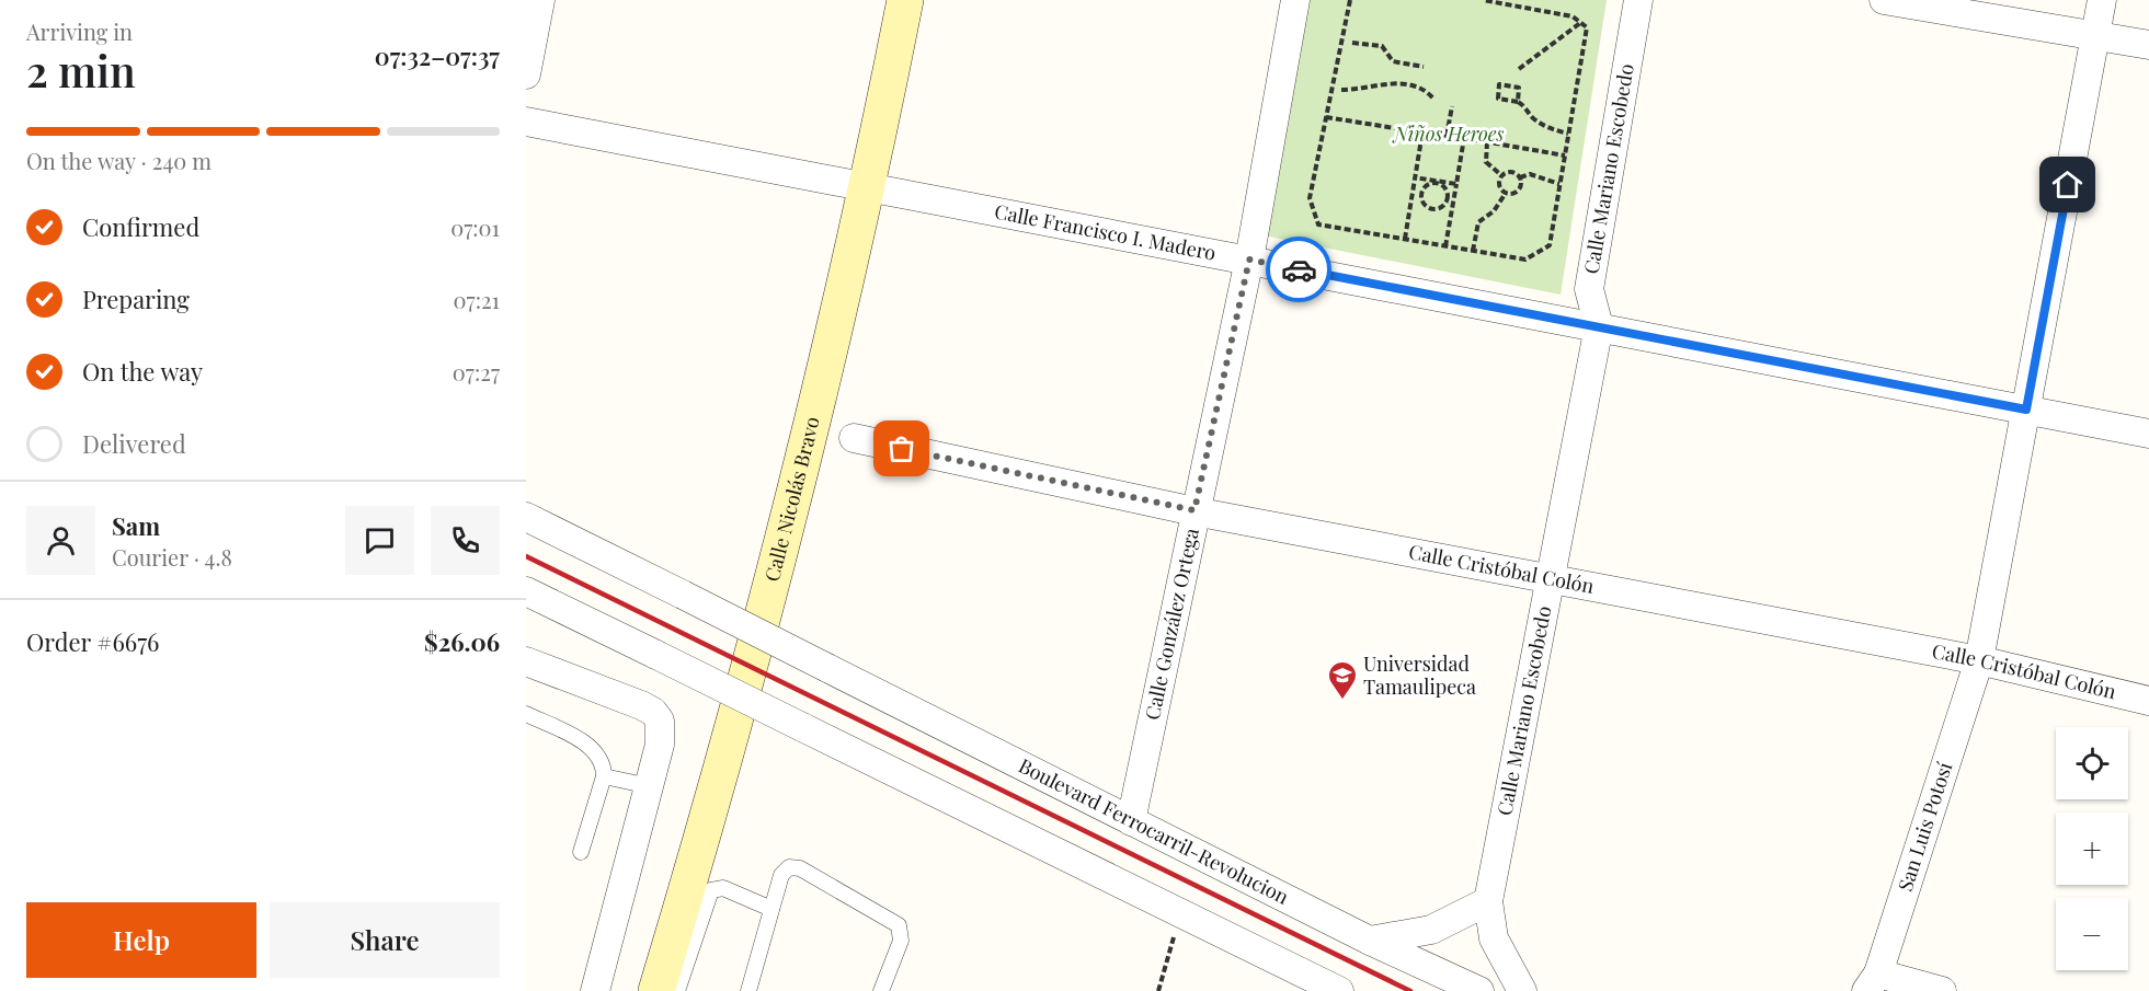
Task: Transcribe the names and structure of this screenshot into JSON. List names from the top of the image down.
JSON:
{
  "streets": {
    "main road": ["Calle Nicolás Bravo"],
    "street": [
      "Calle Mariano Escobedo",
      "Calle Francisco I. Madero",
      "Calle Cristóbal Colón",
      "Calle González Ortega",
      "San Luis Potosí",
      "Boulevard Ferrocarril-Revolucion"
    ]
  },
  "crossings": [
    ["Calle Mariano Escobedo", "Calle Francisco I. Madero"],
    ["Calle Mariano Escobedo", "Calle Cristóbal Colón"],
    ["Calle Francisco I. Madero", "Calle Nicolás Bravo"],
    ["Calle Francisco I. Madero", "Calle González Ortega"],
    ["Calle Francisco I. Madero", "San Luis Potosí"],
    ["Calle Cristóbal Colón", "Calle González Ortega"],
    ["Calle Cristóbal Colón", "San Luis Potosí"],
    ["Calle González Ortega", "Boulevard Ferrocarril-Revolucion"]
  ],
  "parks": ["Niños Heroes"],
  "places": {
    "school or university": ["Universidad Tamaulipeca"]
  },
  "page": {
    "heading": ["2 min", "Arriving in", "07:32–07:37"],
    "panel": [
      "Sam",
      "Courier · 4.8",
      "Order #6676",
      "$26.06"
    ],
    "bar": "On the way · 240 m",
    "list": [
      ["Confirmed", "07:01"],
      ["Preparing", "07:21"],
      ["On the way", "07:27"],
      "Delivered"
    ],
    "map_buttons": ["+", "−"],
    "buttons": ["Help", "Share"]
  }
}
